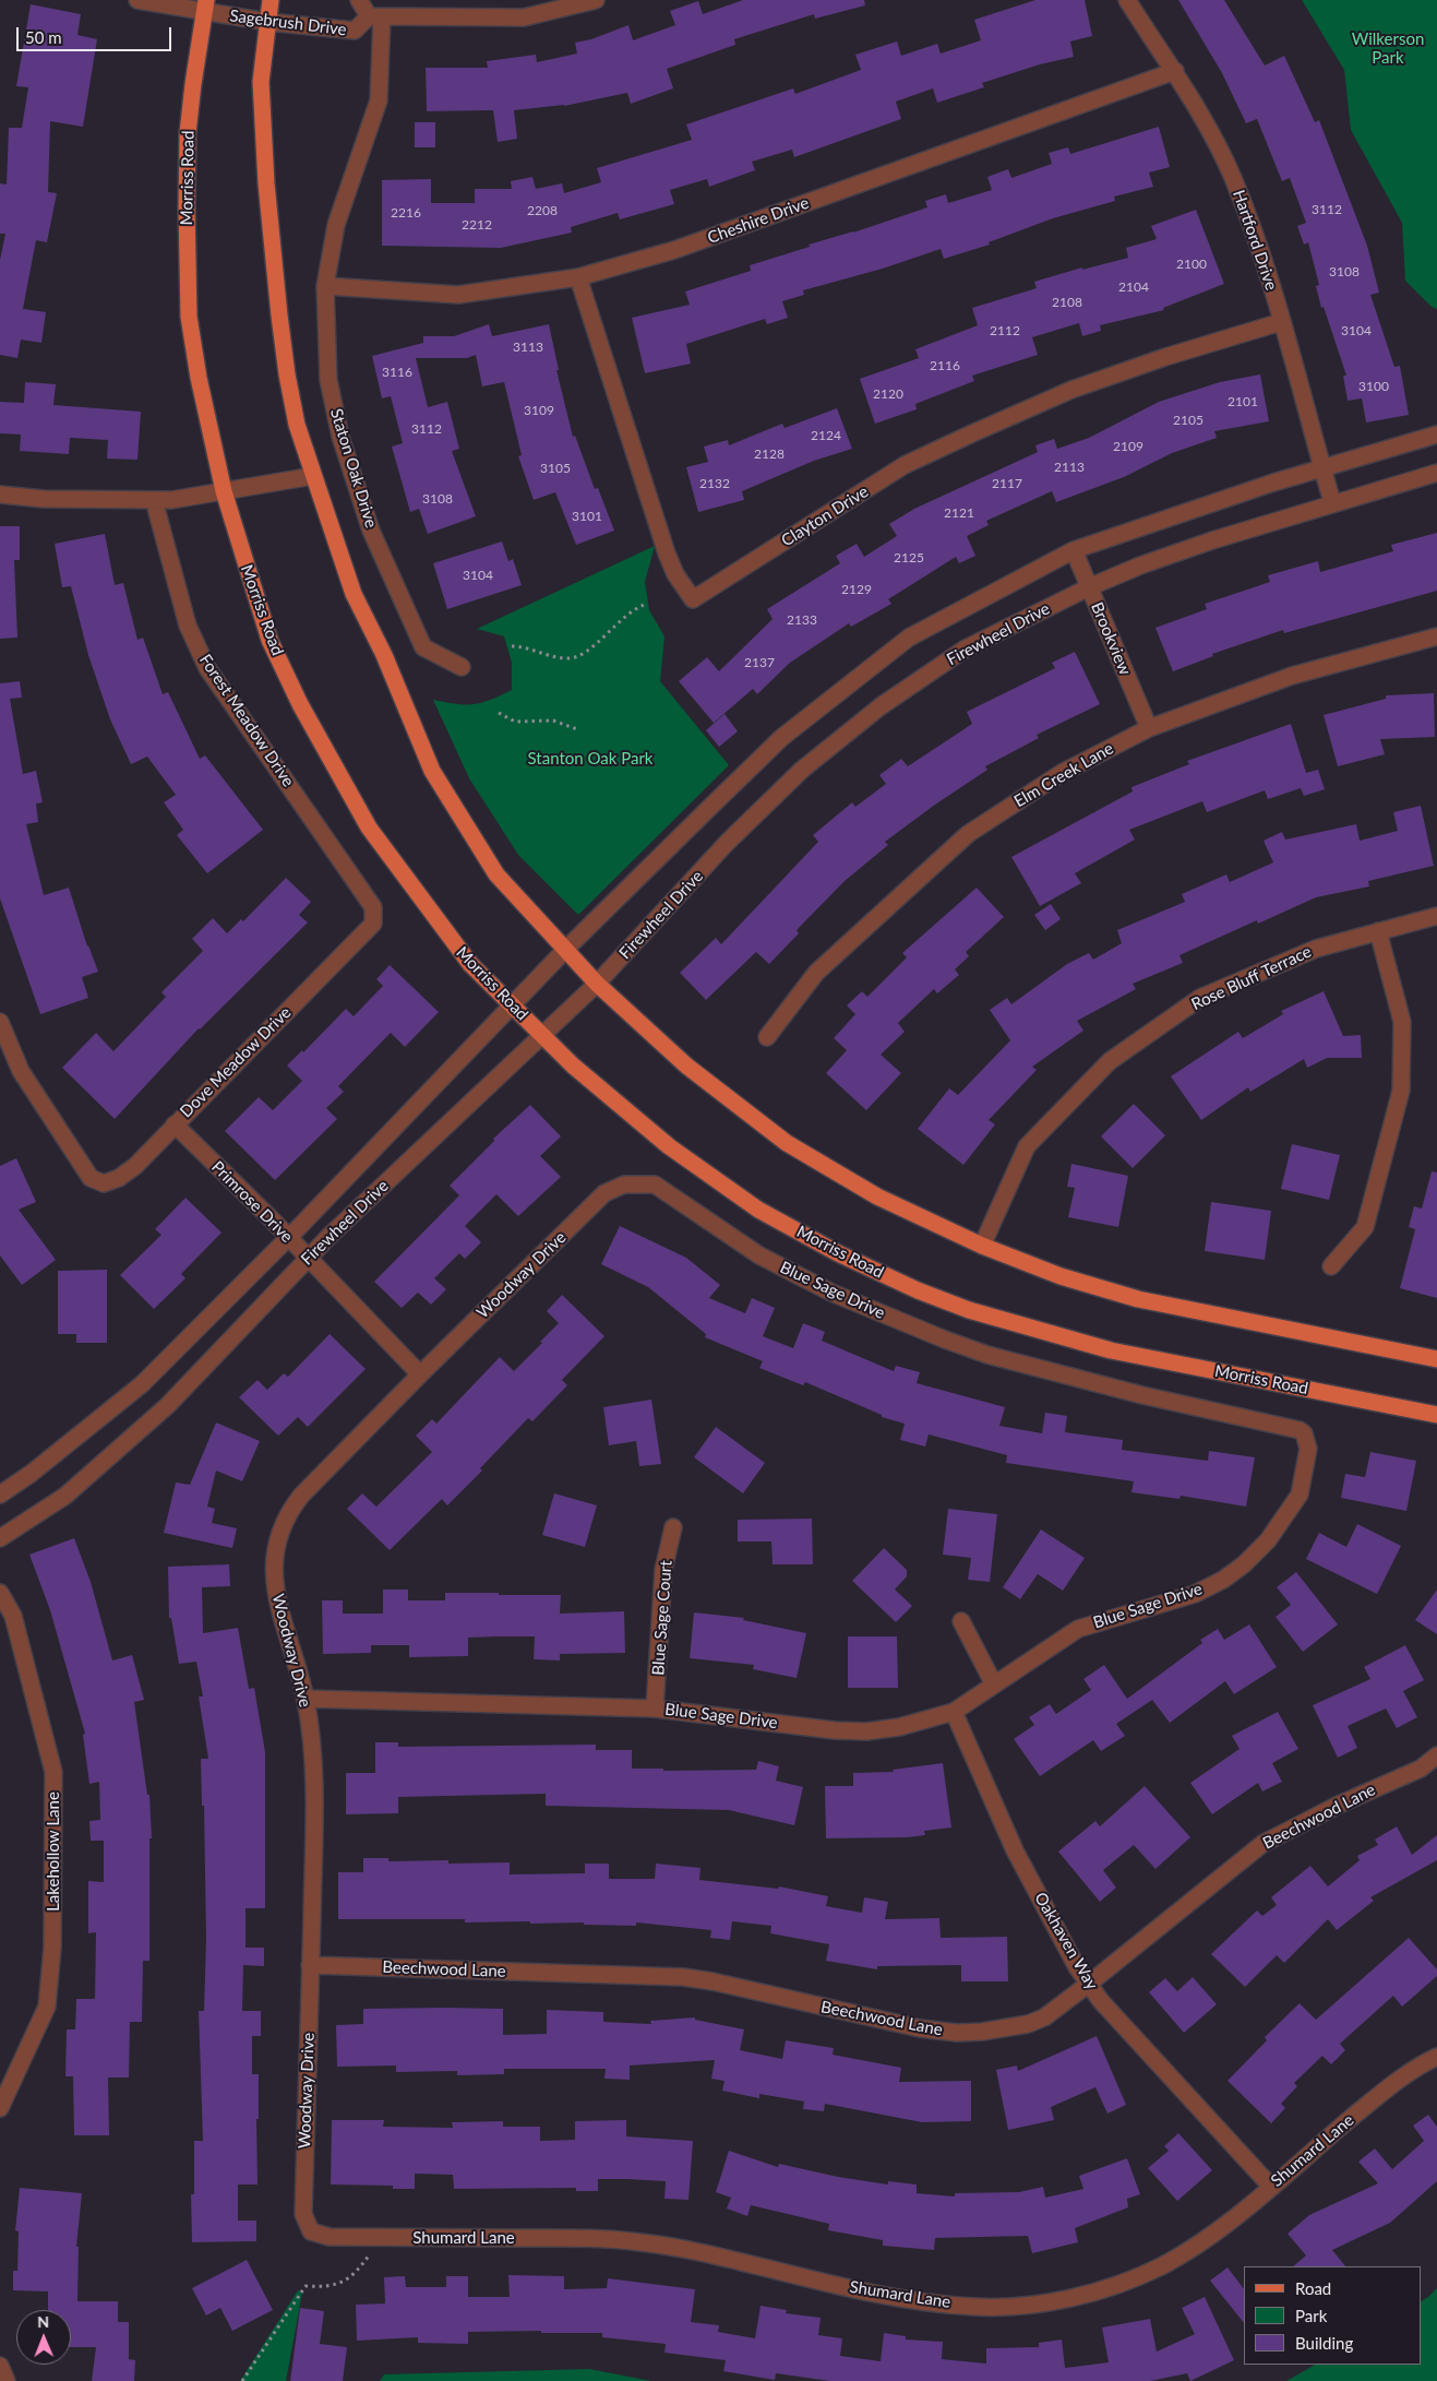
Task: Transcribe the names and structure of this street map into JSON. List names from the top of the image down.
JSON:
{
  "streets": {
    "main road": ["Morriss Road"],
    "street": [
      "Sagebrush Drive",
      "Cheshire Drive",
      "Hartford Drive",
      "Staton Oak Drive",
      "Clayton Drive",
      "Firewheel Drive",
      "Brookview",
      "Forest Meadow Drive",
      "Elm Creek Lane",
      "Rose Bluff Terrace",
      "Dove Meadow Drive",
      "Primrose Drive",
      "Woodway Drive",
      "Blue Sage Drive",
      "Blue Sage Court",
      "Beechwood Lane",
      "Lakehollow Lane",
      "Oakhaven Way",
      "Shumard Lane"
    ]
  },
  "crossings": [
    ["Sagebrush Drive", "Morriss Road"],
    ["Sagebrush Drive", "Staton Oak Drive"],
    ["Morriss Road", "Firewheel Drive"],
    ["Cheshire Drive", "Hartford Drive"],
    ["Cheshire Drive", "Staton Oak Drive"],
    ["Cheshire Drive", "Clayton Drive"],
    ["Hartford Drive", "Clayton Drive"],
    ["Hartford Drive", "Firewheel Drive"],
    ["Firewheel Drive", "Brookview"],
    ["Firewheel Drive", "Primrose Drive"],
    ["Brookview", "Elm Creek Lane"],
    ["Forest Meadow Drive", "Dove Meadow Drive"],
    ["Dove Meadow Drive", "Primrose Drive"],
    ["Primrose Drive", "Woodway Drive"],
    ["Woodway Drive", "Blue Sage Drive"],
    ["Woodway Drive", "Beechwood Lane"],
    ["Woodway Drive", "Shumard Lane"],
    ["Blue Sage Drive", "Blue Sage Court"],
    ["Blue Sage Drive", "Oakhaven Way"],
    ["Beechwood Lane", "Oakhaven Way"],
    ["Oakhaven Way", "Shumard Lane"]
  ],
  "parks": ["Wilkerson Park", "Stanton Oak Park"],
  "house_numbers": [
    "3112",
    "2208",
    "2216",
    "2212",
    "2100",
    "3108",
    "2104",
    "2108",
    "2112",
    "3104",
    "3113",
    "2116",
    "3116",
    "3100",
    "2120",
    "2101",
    "3109",
    "2105",
    "3112",
    "2124",
    "2109",
    "2128",
    "2113",
    "3105",
    "2132",
    "2117",
    "3108",
    "2121",
    "3101",
    "2125",
    "3104",
    "2129",
    "2133",
    "2137"
  ],
  "legend": ["Road", "Park", "Building"],
  "scale_bar": "50 m",
  "north": "top"
}
